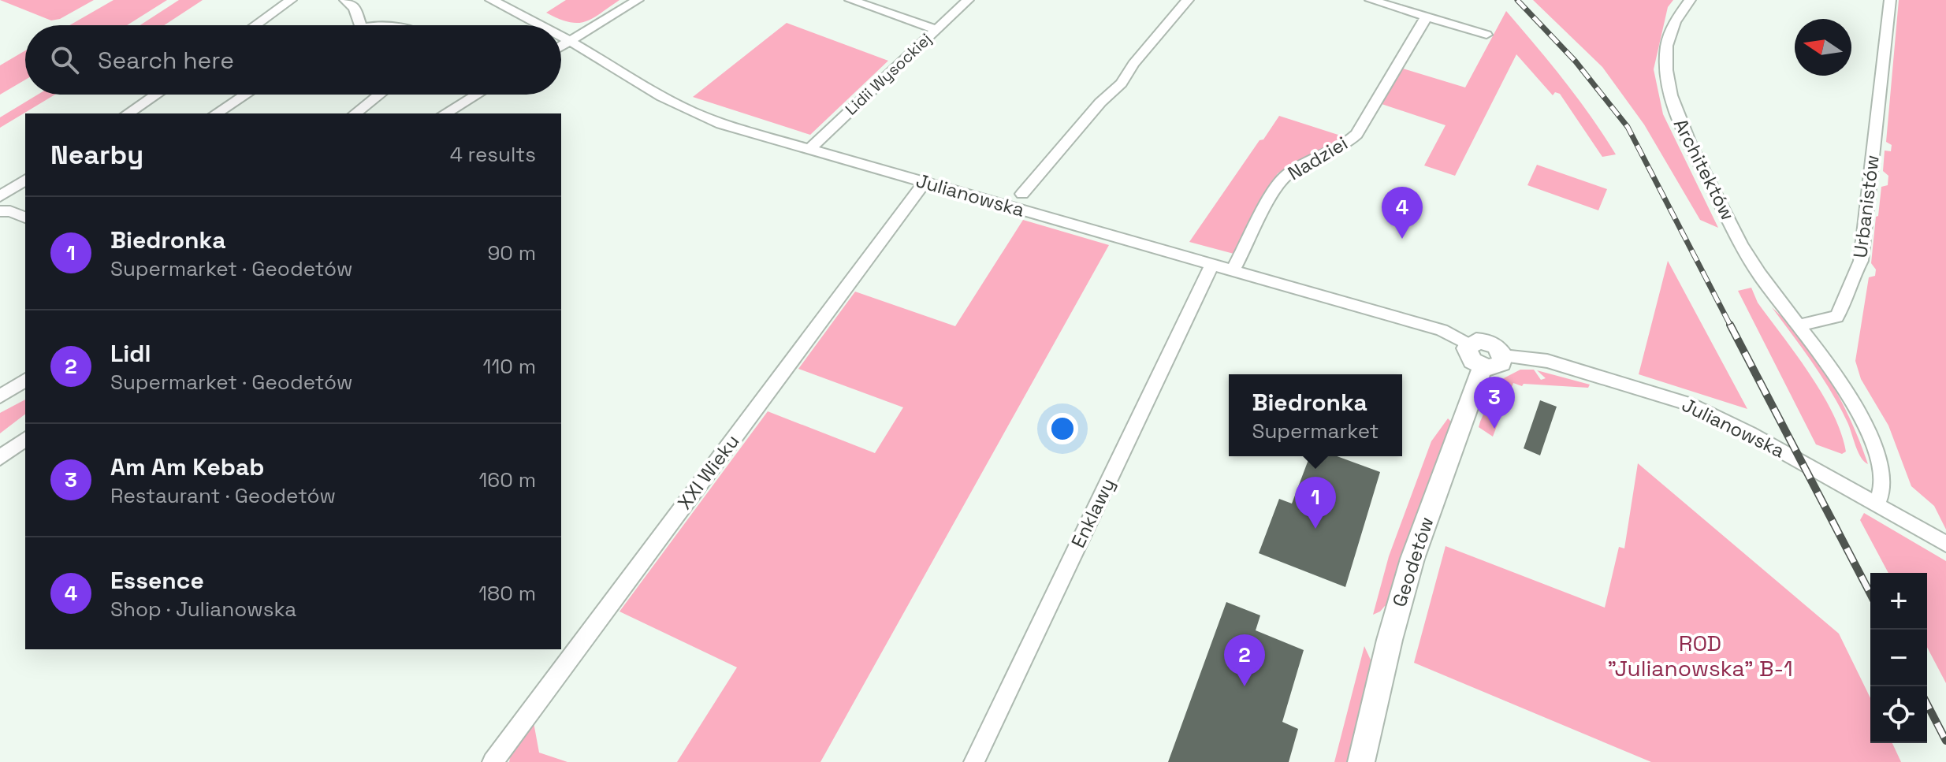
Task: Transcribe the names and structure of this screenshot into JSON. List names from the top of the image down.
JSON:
{
  "streets": {
    "street": [
      "Lidii Wysockiej",
      "Nadziei",
      "Architektów",
      "Julianowska",
      "Urbanistów",
      "XXI Wieku",
      "Enklawy",
      "Geodetów"
    ]
  },
  "crossings": [
    ["Lidii Wysockiej", "Julianowska"],
    ["Nadziei", "Julianowska"],
    ["Architektów", "Urbanistów"],
    ["Julianowska", "XXI Wieku"],
    ["Julianowska", "Enklawy"],
    ["Julianowska", "Geodetów"]
  ],
  "parks": ["ROD \"Julianowska\" B-1"],
  "north": "left",
  "page": {
    "search": "Search here",
    "heading": ["Nearby", "4 results"],
    "pins": [
      "4",
      "3",
      "1",
      "2"
    ],
    "list": [
      {
        "mark": "1",
        "name": "Biedronka",
        "note": "Supermarket · Geodetów",
        "value": "90 m"
      },
      {
        "mark": "2",
        "name": "Lidl",
        "note": "Supermarket · Geodetów",
        "value": "110 m"
      },
      {
        "mark": "3",
        "name": "Am Am Kebab",
        "note": "Restaurant · Geodetów",
        "value": "160 m"
      },
      {
        "mark": "4",
        "name": "Essence",
        "note": "Shop · Julianowska",
        "value": "180 m"
      }
    ],
    "popup": ["Biedronka", "Supermarket"],
    "map_buttons": ["+", "−"]
  }
}
